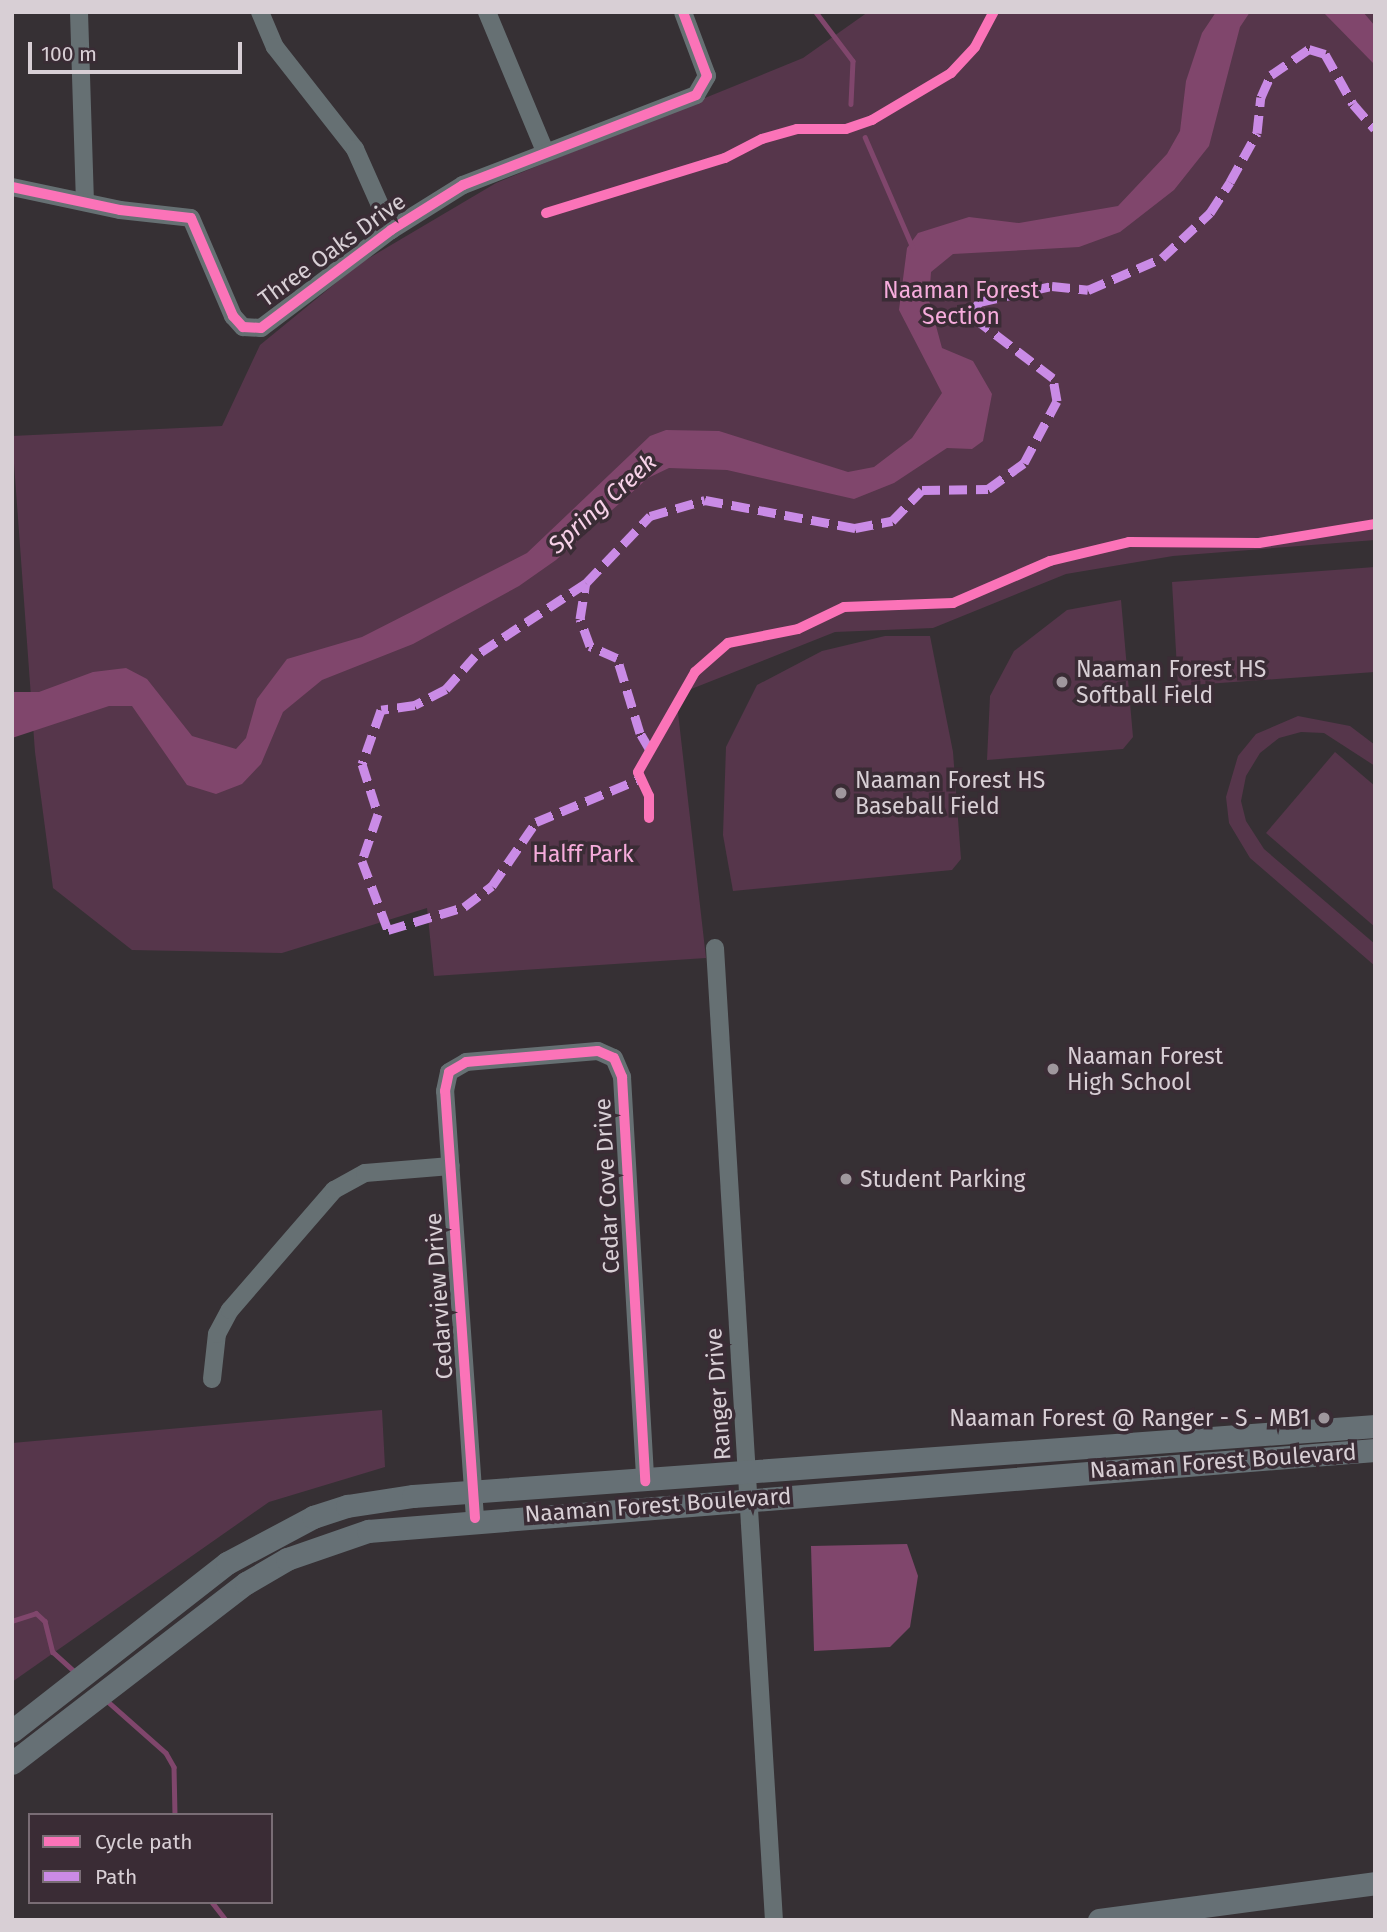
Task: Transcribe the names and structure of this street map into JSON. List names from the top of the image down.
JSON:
{
  "streets": {
    "main road": ["Naaman Forest Boulevard"],
    "street": [
      "Three Oaks Drive",
      "Cedar Cove Drive",
      "Cedarview Drive",
      "Ranger Drive"
    ]
  },
  "crossings": [
    ["Cedar Cove Drive", "Cedarview Drive"],
    ["Cedar Cove Drive", "Naaman Forest Boulevard"],
    ["Cedarview Drive", "Naaman Forest Boulevard"],
    ["Ranger Drive", "Naaman Forest Boulevard"]
  ],
  "water": ["Spring Creek"],
  "parks": ["Naaman Forest Section", "Halff Park"],
  "places": [
    "Naaman Forest HS Softball Field",
    "Naaman Forest HS Baseball Field",
    "Naaman Forest High School",
    "Student Parking",
    "Naaman Forest @ Ranger - S - MB1"
  ],
  "legend": ["Cycle path", "Path"],
  "scale_bar": "100 m"
}
